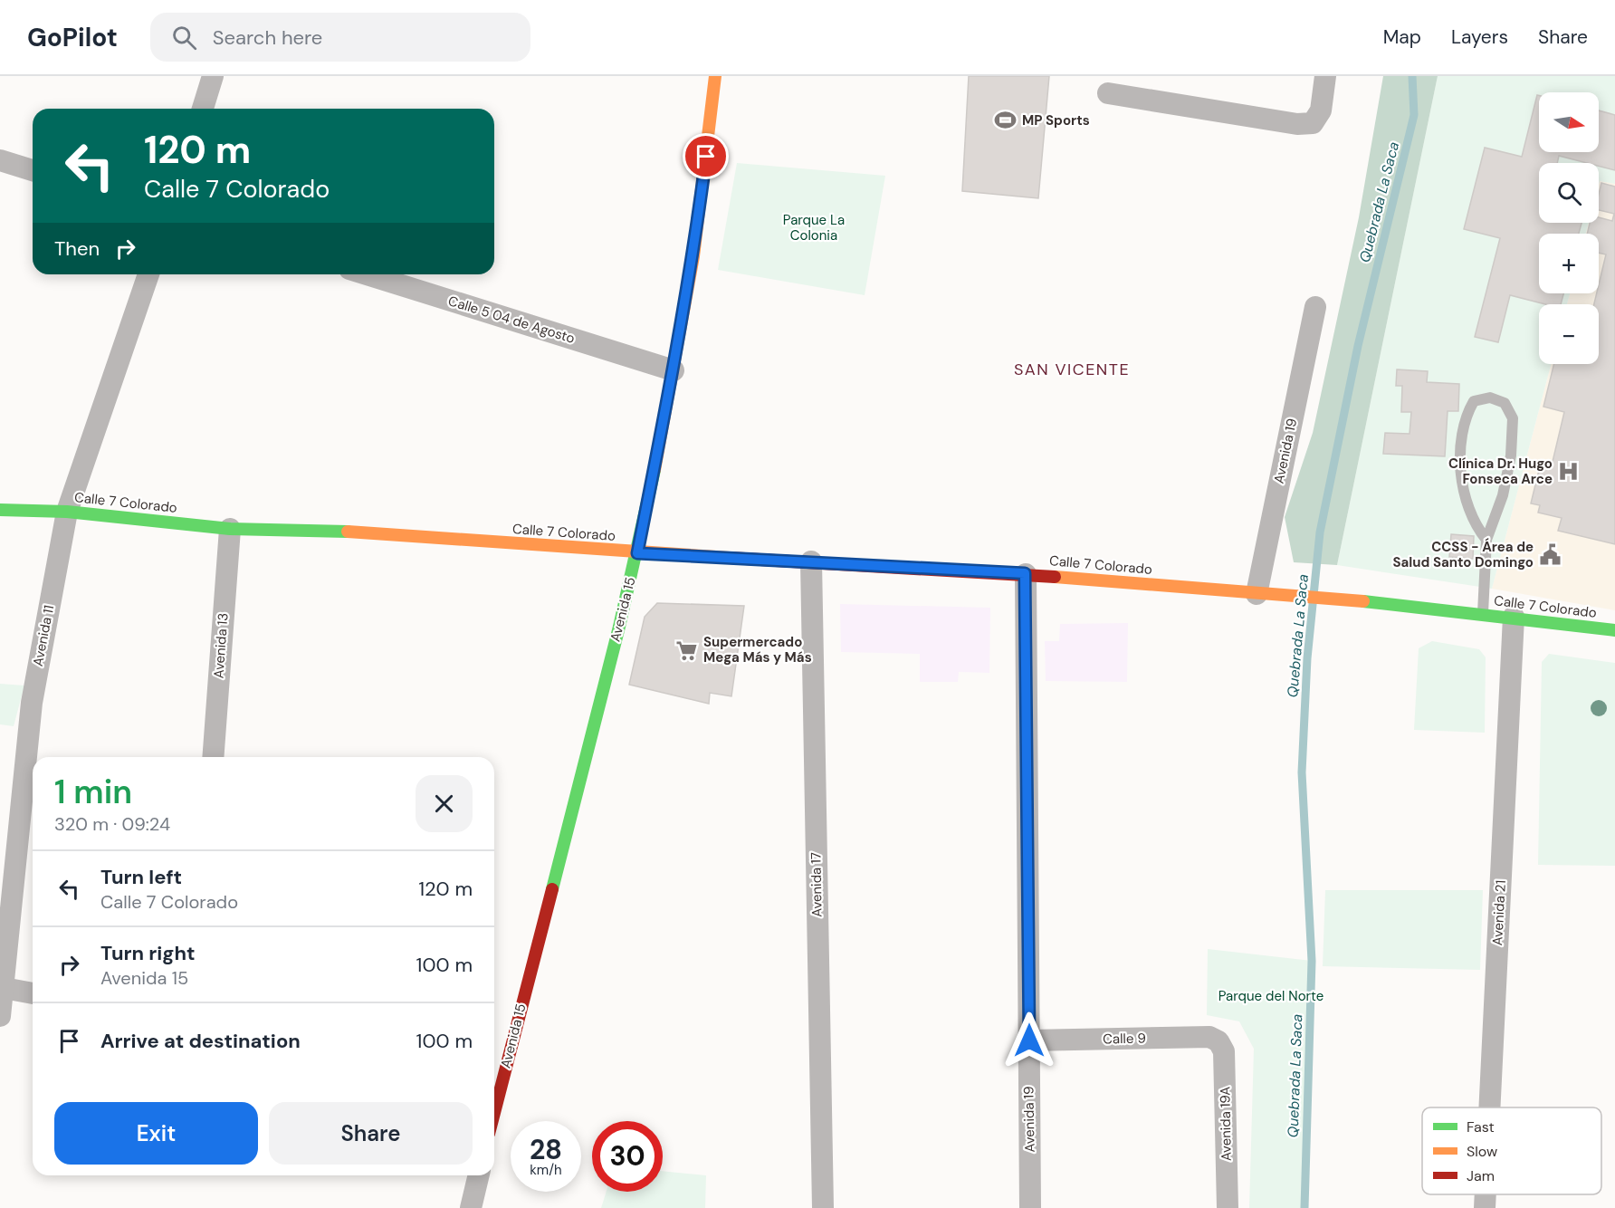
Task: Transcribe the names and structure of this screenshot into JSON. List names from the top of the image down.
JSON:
{
  "streets": {
    "street": [
      "Calle 5 04 de Agosto",
      "Avenida 19",
      "Calle 7 Colorado",
      "Avenida 15",
      "Avenida 11",
      "Avenida 13",
      "Avenida 17",
      "Avenida 21",
      "Calle 9",
      "Avenida 19A"
    ]
  },
  "crossings": [
    ["Calle 5 04 de Agosto", "Avenida 15"],
    ["Avenida 19", "Calle 7 Colorado"],
    ["Avenida 19", "Calle 9"],
    ["Calle 7 Colorado", "Avenida 15"],
    ["Calle 7 Colorado", "Avenida 11"],
    ["Calle 7 Colorado", "Avenida 13"],
    ["Calle 7 Colorado", "Avenida 17"],
    ["Calle 7 Colorado", "Avenida 21"],
    ["Calle 9", "Avenida 19A"]
  ],
  "districts": ["SAN VICENTE"],
  "water": ["Quebrada La Saca"],
  "parks": ["Parque La Colonia", "Parque del Norte"],
  "places": {
    "sports": ["MP Sports"],
    "hospital": ["Clínica Dr. Hugo Fonseca Arce"],
    "public building": ["CCSS - Área de Salud Santo Domingo"],
    "supermarket": ["Supermercado Mega Más y Más"]
  },
  "legend": ["Fast", "Slow", "Jam"],
  "north": "right",
  "page": {
    "header": "GoPilot",
    "search": "Search here",
    "nav": ["Map", "Layers", "Share"],
    "map_buttons": ["+", "−"],
    "turn": ["120 m", "Calle 7 Colorado"],
    "then": "Then",
    "heading": ["1 min", "320 m · 09:24"],
    "list": [
      {
        "name": "Turn left",
        "note": "Calle 7 Colorado",
        "value": "120 m"
      },
      {
        "name": "Turn right",
        "note": "Avenida 15",
        "value": "100 m"
      },
      {
        "name": "Arrive at destination",
        "value": "100 m"
      }
    ],
    "buttons": ["Exit", "Share"],
    "speed": "28 km/h",
    "limit": "30"
  }
}
